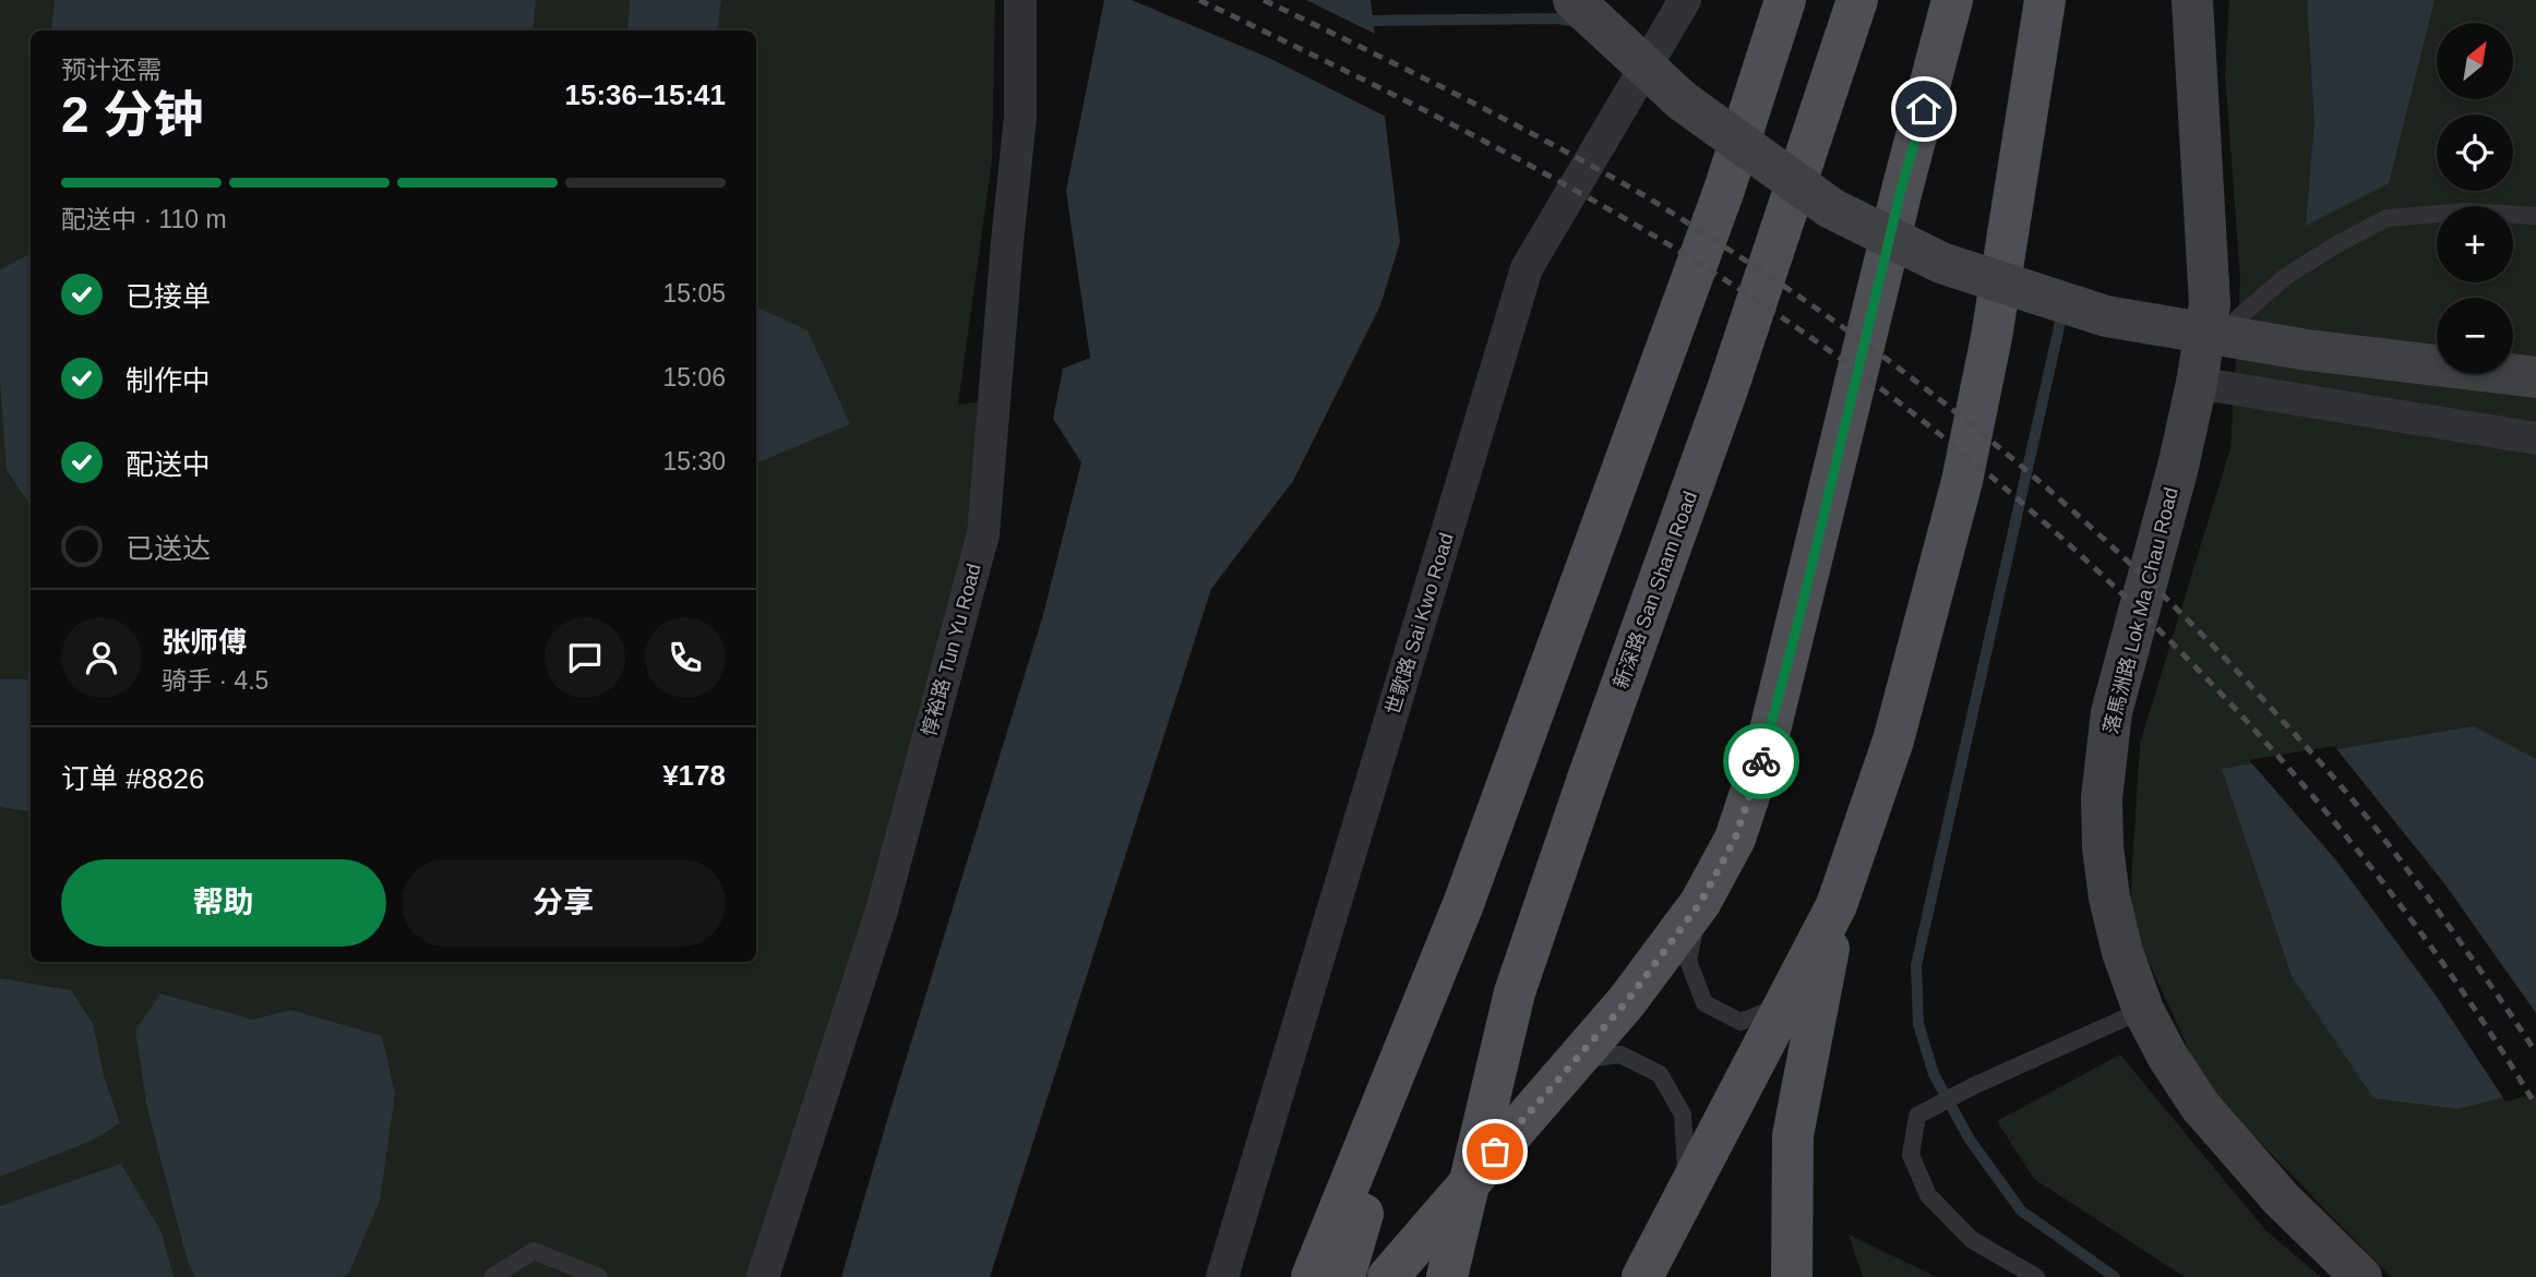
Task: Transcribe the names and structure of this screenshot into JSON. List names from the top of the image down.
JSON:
{
  "streets": {
    "main road": ["新深路 San Sham Road"],
    "street": ["落馬洲路 Lok Ma Chau Road", "世歌路 Sai Kwo Road", "惇裕路 Tun Yu Road"]
  },
  "north": "top right",
  "page": {
    "map_buttons": ["+", "−"],
    "heading": ["2 分钟", "预计还需", "15:36–15:41"],
    "panel": [
      "张师傅",
      "骑手 · 4.5",
      "订单 #8826",
      "¥178"
    ],
    "bar": "配送中 · 110 m",
    "list": [
      ["已接单", "15:05"],
      ["制作中", "15:06"],
      ["配送中", "15:30"],
      "已送达"
    ],
    "buttons": ["帮助", "分享"]
  }
}
